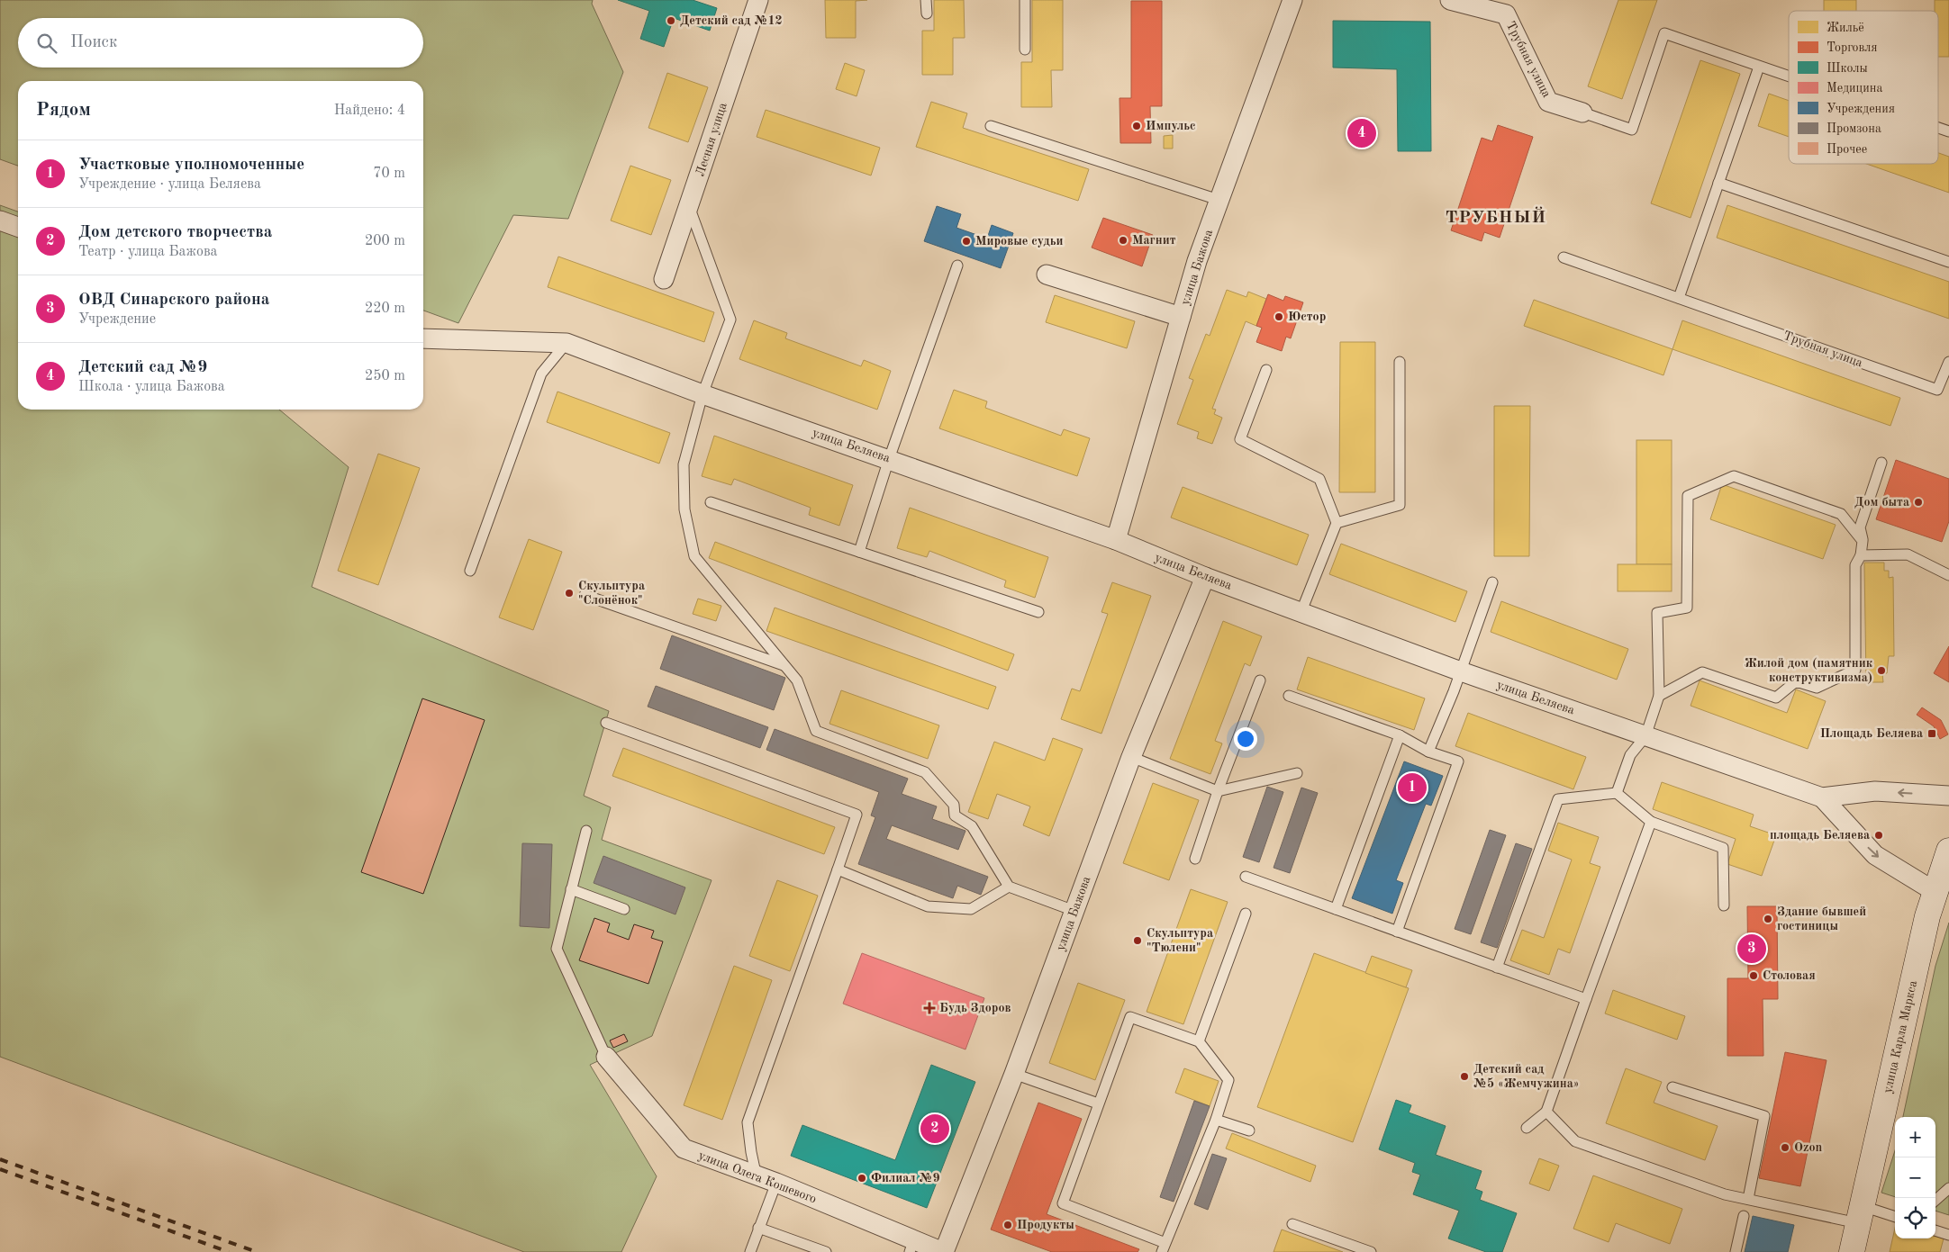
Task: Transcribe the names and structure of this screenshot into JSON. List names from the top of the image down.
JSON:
{
  "streets": {
    "street": [
      "Трубная улица",
      "Лесная улица",
      "улица Бажова",
      "улица Беляева",
      "улица Карла Маркса",
      "улица Олега Кошевого"
    ]
  },
  "crossings": [
    ["улица Бажова", "улица Беляева"],
    ["улица Бажова", "улица Олега Кошевого"],
    ["улица Беляева", "улица Карла Маркса"]
  ],
  "districts": ["ТРУБНЫЙ"],
  "places": {
    "other": [
      "Детский сад №12",
      "Импульс",
      "Магнит",
      "Мировые судьи",
      "Юстор",
      "Дом быта",
      "Скульптура \"Слонёнок\"",
      "Жилой дом (памятник конструктивизма)",
      "площадь Беляева",
      "Здание бывшей гостиницы",
      "Скульптура \"Тюлени\"",
      "Столовая",
      "Детский сад №5 «Жемчужина»",
      "Ozon",
      "Филиал №9",
      "Продукты"
    ],
    "transit": ["Площадь Беляева"],
    "health": ["Будь Здоров"]
  },
  "legend": [
    "Жильё",
    "Торговля",
    "Школы",
    "Медицина",
    "Учреждения",
    "Промзона",
    "Прочее"
  ],
  "page": {
    "search": "Поиск",
    "heading": ["Рядом", "Найдено: 4"],
    "pins": [
      "4",
      "1",
      "3",
      "2"
    ],
    "list": [
      {
        "mark": "1",
        "name": "Участковые уполномоченные",
        "note": "Учреждение · улица Беляева",
        "value": "70 m"
      },
      {
        "mark": "2",
        "name": "Дом детского творчества",
        "note": "Театр · улица Бажова",
        "value": "200 m"
      },
      {
        "mark": "3",
        "name": "ОВД Синарского района",
        "note": "Учреждение",
        "value": "220 m"
      },
      {
        "mark": "4",
        "name": "Детский сад №9",
        "note": "Школа · улица Бажова",
        "value": "250 m"
      }
    ],
    "map_buttons": ["+", "−"]
  }
}
